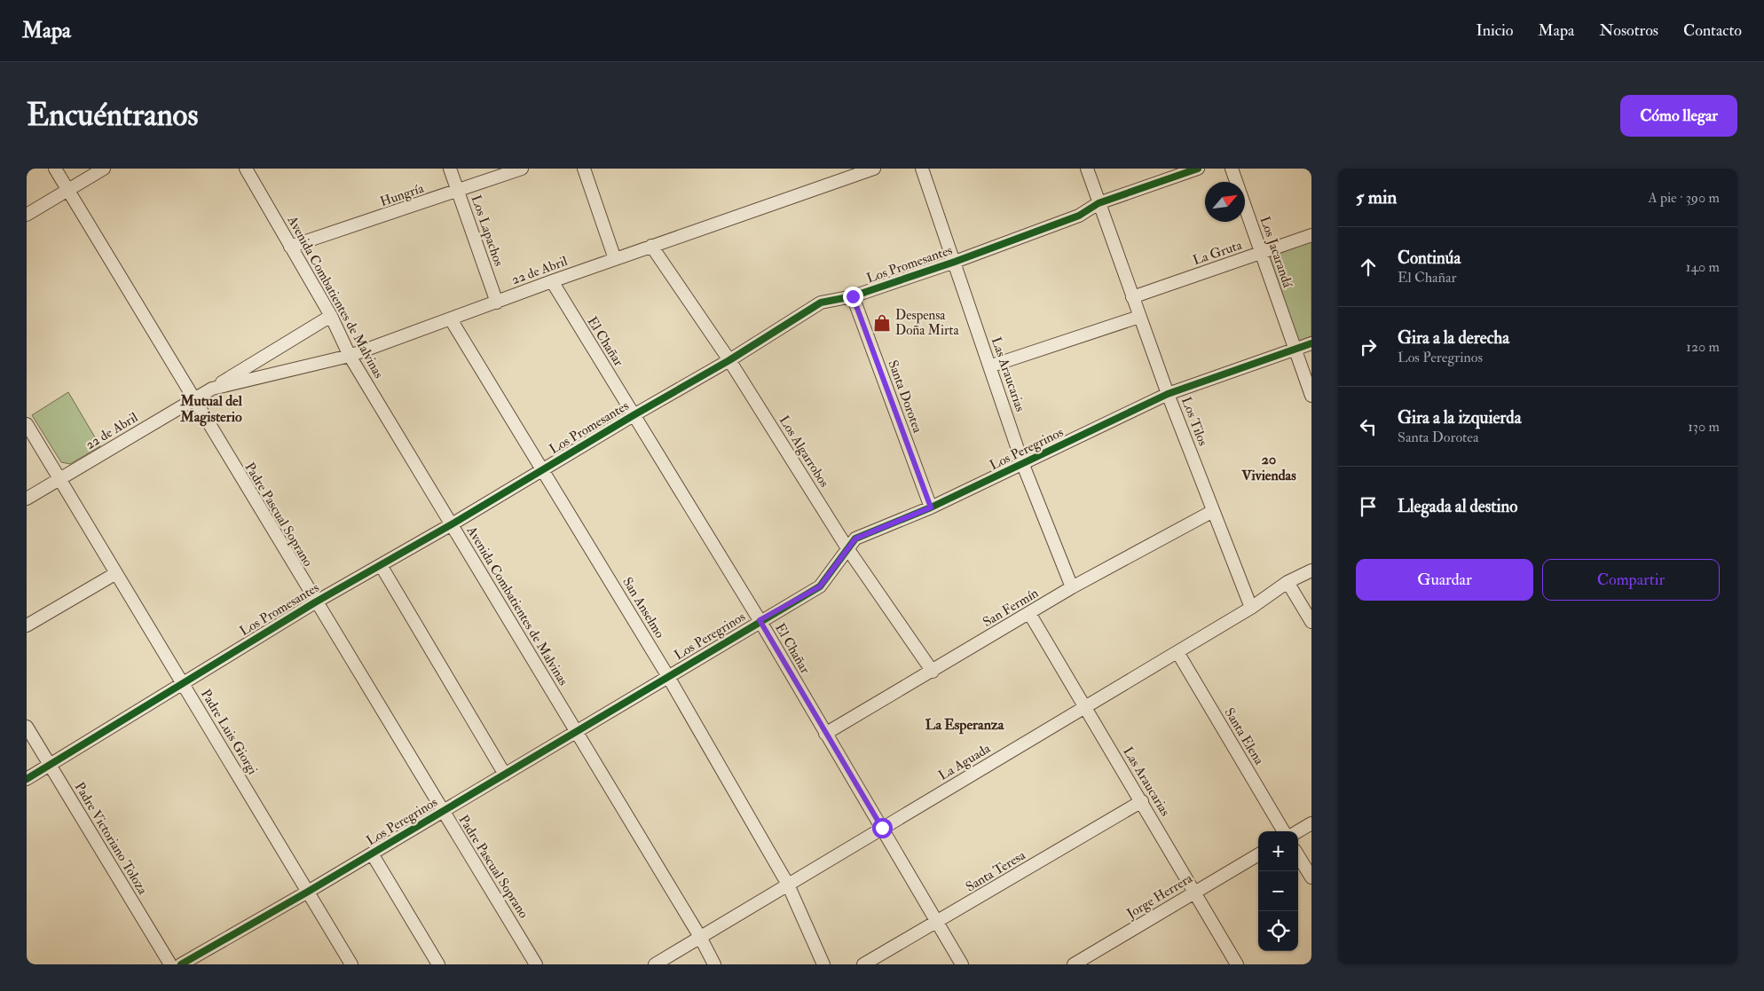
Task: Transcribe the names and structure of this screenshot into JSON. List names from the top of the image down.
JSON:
{
  "streets": {
    "street": [
      "Hungría",
      "Los Lapachos",
      "Los Jacarandá",
      "La Gruta",
      "Los Promesantes",
      "22 de Abril",
      "Avenida Combatientes de Malvinas",
      "El Chañar",
      "Las Araucarias",
      "Santa Dorotea",
      "Los Tilos",
      "Los Peregrinos",
      "Los Algarrobos",
      "Padre Pascual Soprano",
      "San Anselmo",
      "San Fermín",
      "Padre Luis Giorgi",
      "Santa Elena",
      "La Aguada",
      "Padre Victoriano Toloza",
      "Santa Teresa",
      "Jorge Herrera"
    ]
  },
  "crossings": [
    ["Hungría", "Los Lapachos"],
    ["Hungría", "Avenida Combatientes de Malvinas"],
    ["Los Lapachos", "22 de Abril"],
    ["Los Jacarandá", "La Gruta"],
    ["Los Jacarandá", "Los Peregrinos"],
    ["La Gruta", "Los Tilos"],
    ["Los Promesantes", "Avenida Combatientes de Malvinas"],
    ["Los Promesantes", "El Chañar"],
    ["Los Promesantes", "Las Araucarias"],
    ["Los Promesantes", "Santa Dorotea"],
    ["Los Promesantes", "Los Tilos"],
    ["Los Promesantes", "Los Algarrobos"],
    ["Los Promesantes", "Padre Pascual Soprano"],
    ["Los Promesantes", "San Anselmo"],
    ["Los Promesantes", "Padre Luis Giorgi"],
    ["Los Promesantes", "Padre Victoriano Toloza"],
    ["22 de Abril", "Avenida Combatientes de Malvinas"],
    ["22 de Abril", "El Chañar"],
    ["22 de Abril", "Los Algarrobos"],
    ["22 de Abril", "Padre Pascual Soprano"],
    ["22 de Abril", "San Anselmo"],
    ["22 de Abril", "Padre Luis Giorgi"],
    ["Avenida Combatientes de Malvinas", "Los Peregrinos"],
    ["Avenida Combatientes de Malvinas", "La Aguada"],
    ["El Chañar", "Los Peregrinos"],
    ["El Chañar", "San Fermín"],
    ["El Chañar", "La Aguada"],
    ["El Chañar", "Santa Teresa"],
    ["Las Araucarias", "Los Peregrinos"],
    ["Las Araucarias", "San Fermín"],
    ["Las Araucarias", "La Aguada"],
    ["Las Araucarias", "Santa Teresa"],
    ["Las Araucarias", "Jorge Herrera"],
    ["Santa Dorotea", "Los Peregrinos"],
    ["Los Tilos", "Los Peregrinos"],
    ["Los Tilos", "San Fermín"],
    ["Los Tilos", "La Aguada"],
    ["Los Peregrinos", "Los Algarrobos"],
    ["Los Peregrinos", "Padre Pascual Soprano"],
    ["Los Peregrinos", "San Anselmo"],
    ["Los Peregrinos", "Padre Luis Giorgi"],
    ["Los Algarrobos", "San Fermín"],
    ["San Anselmo", "La Aguada"],
    ["Santa Elena", "La Aguada"]
  ],
  "districts": ["Mutual del Magisterio", "20 Viviendas", "La Esperanza"],
  "places": {
    "shop": ["Despensa Doña Mirta"]
  },
  "north": "top right",
  "page": {
    "header": "Mapa",
    "nav": [
      "Inicio",
      "Mapa",
      "Nosotros",
      "Contacto"
    ],
    "buttons": [
      "Cómo llegar",
      ["Guardar", "Compartir"]
    ],
    "title": "Encuéntranos",
    "heading": ["5 min", "A pie · 390 m"],
    "list": [
      ["Continúa", "El Chañar", "140 m"],
      ["Gira a la derecha", "Los Peregrinos", "120 m"],
      ["Gira a la izquierda", "Santa Dorotea", "130 m"],
      "Llegada al destino"
    ],
    "map_buttons": ["+", "−"]
  }
}
